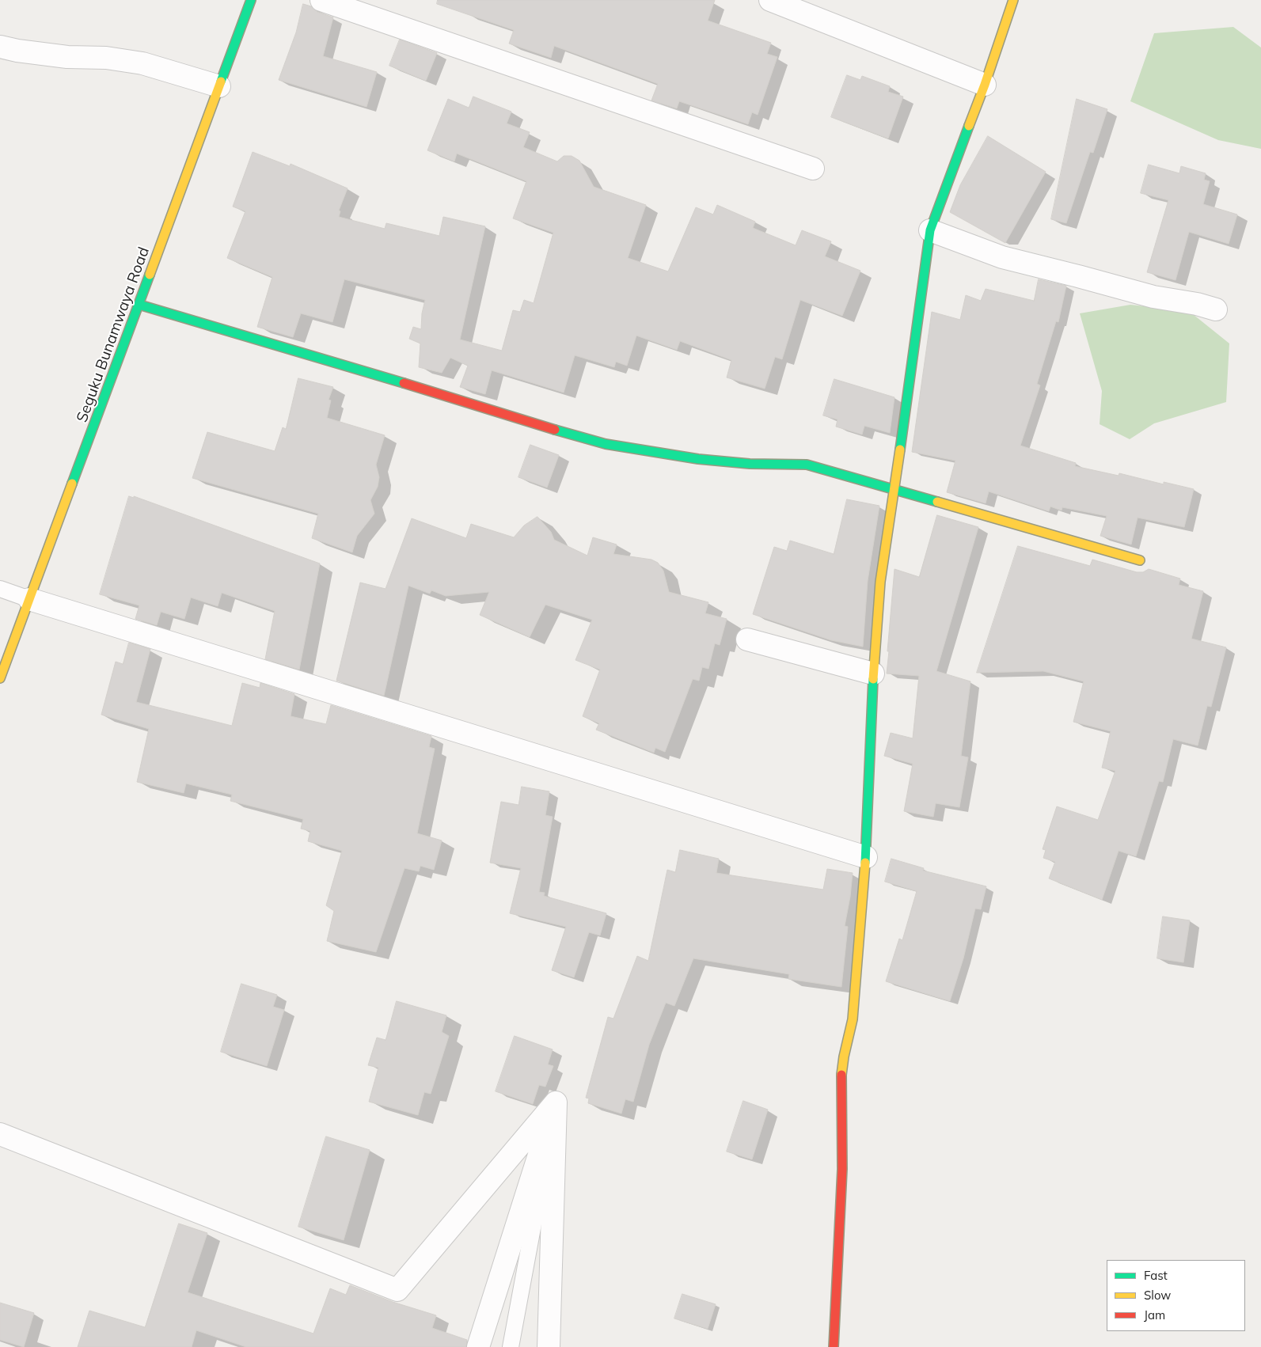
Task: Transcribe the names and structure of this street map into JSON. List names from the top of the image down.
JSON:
{
  "streets": {
    "street": ["Seguku Bunamwaya Road"]
  },
  "legend": ["Fast", "Slow", "Jam"]
}
